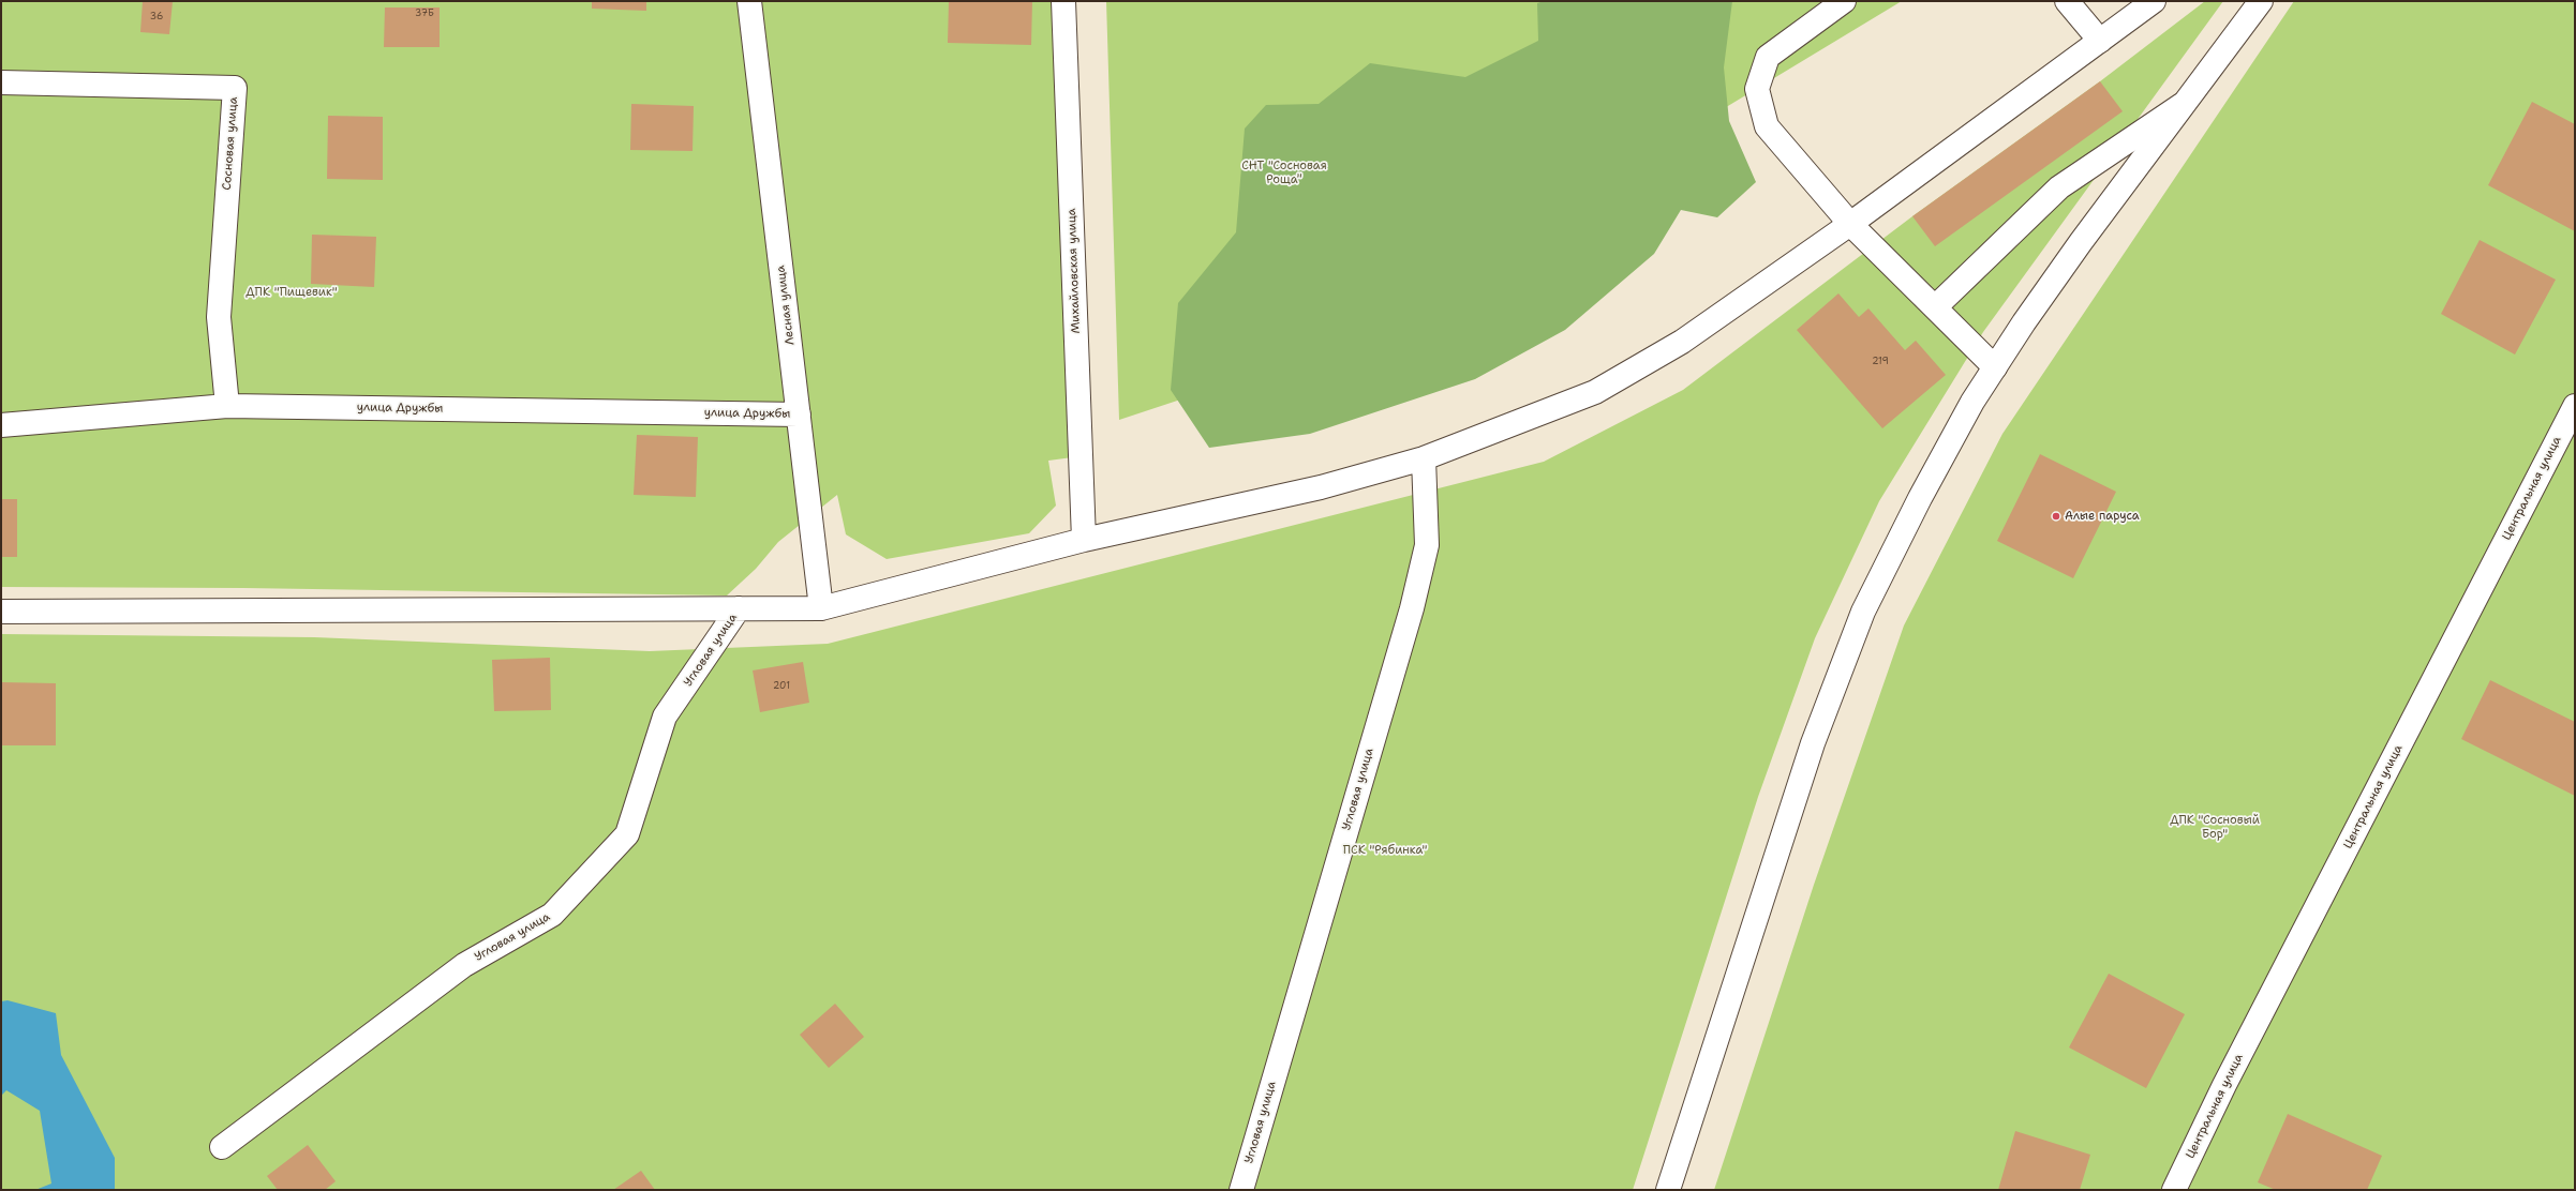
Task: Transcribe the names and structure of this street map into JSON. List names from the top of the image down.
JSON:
{
  "streets": {
    "street": [
      "Сосновая улица",
      "Михайловская улица",
      "Лесная улица",
      "улица Дружбы",
      "Центральная улица",
      "Угловая улица"
    ]
  },
  "crossings": [
    ["Сосновая улица", "улица Дружбы"],
    ["Лесная улица", "улица Дружбы"]
  ],
  "parks": [
    "СНТ \"Сосновая Роща\"",
    "ДПК \"Пищевик\"",
    "ДПК \"Сосновый Бор\"",
    "ПСК \"Рябинка\""
  ],
  "places": ["Алые паруса"],
  "house_numbers": [
    "37Б",
    "36",
    "219",
    "201"
  ]
}
